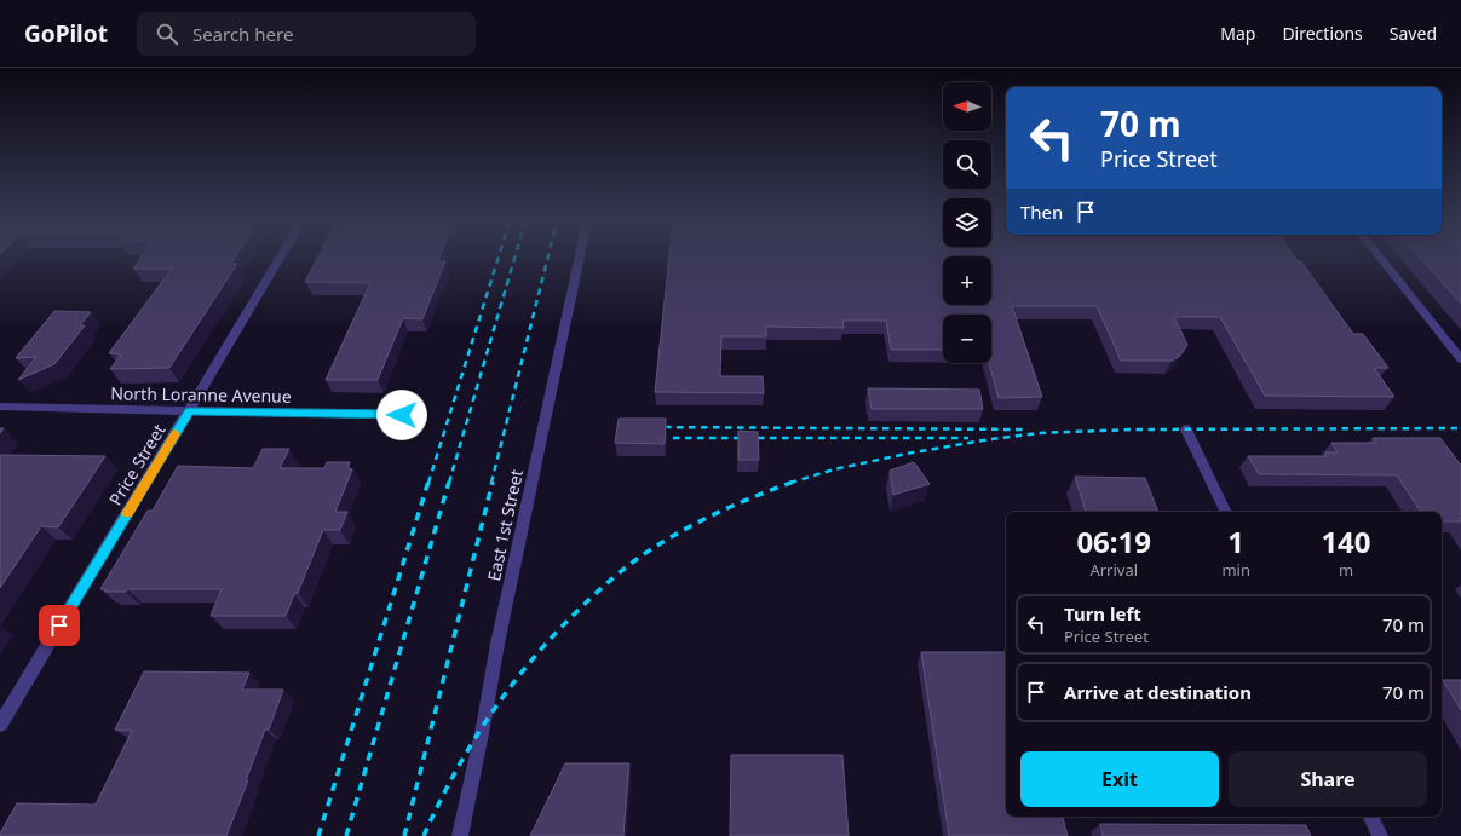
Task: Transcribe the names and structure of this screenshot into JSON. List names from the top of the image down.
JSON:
{
  "streets": {
    "street": ["North Loranne Avenue", "Price Street", "East 1st Street"]
  },
  "crossings": [
    ["North Loranne Avenue", "Price Street"]
  ],
  "north": "left",
  "page": {
    "header": "GoPilot",
    "search": "Search here",
    "nav": ["Map", "Directions", "Saved"],
    "map_buttons": ["+", "−"],
    "turn": ["70 m", "Price Street"],
    "then": "Then",
    "eta": [
      "06:19",
      "Arrival",
      "1",
      "min",
      "140",
      "m"
    ],
    "list": [
      {
        "name": "Turn left",
        "note": "Price Street",
        "value": "70 m"
      },
      {
        "name": "Arrive at destination",
        "value": "70 m"
      }
    ],
    "buttons": ["Exit", "Share"]
  }
}
